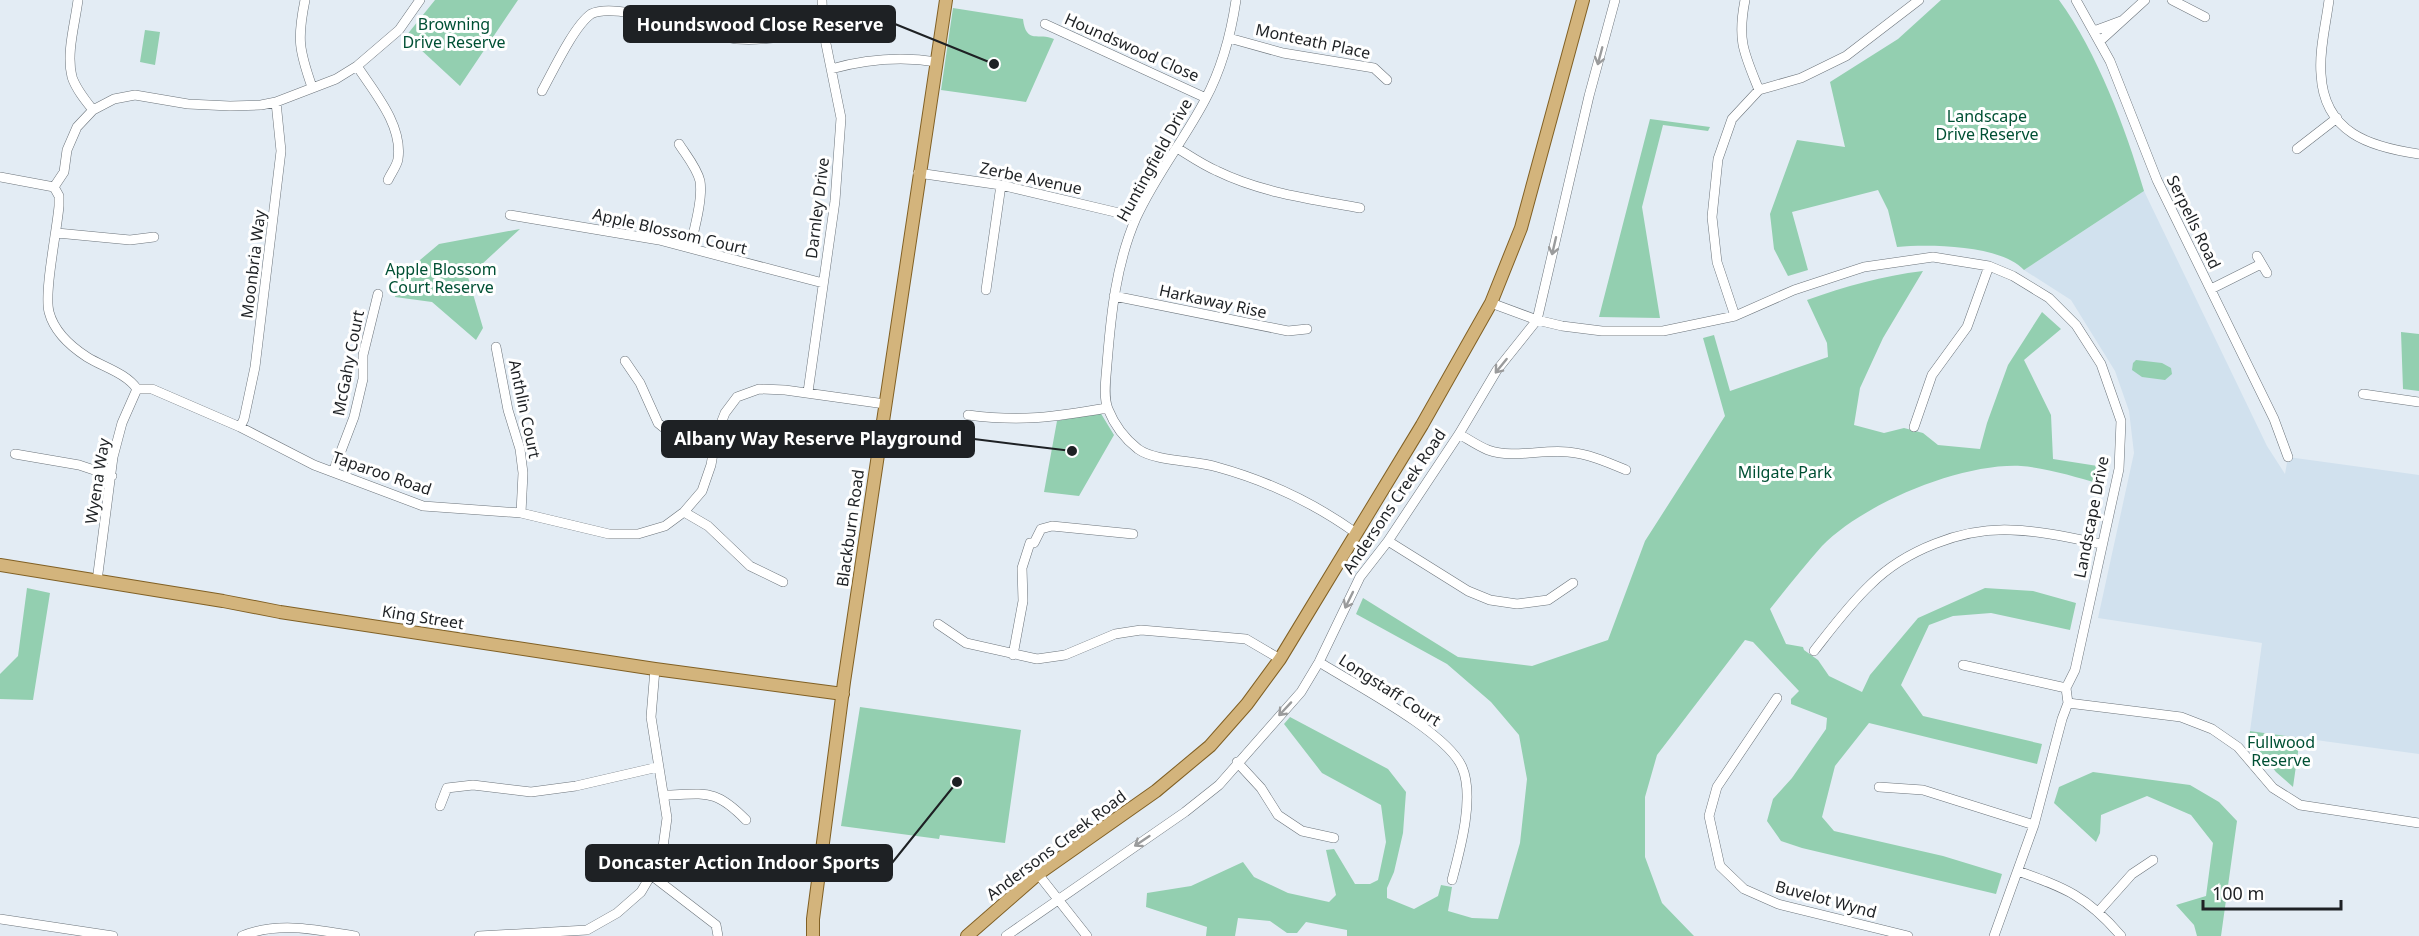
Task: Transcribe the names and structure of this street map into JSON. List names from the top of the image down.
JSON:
{
  "streets": {
    "main road": ["Andersons Creek Road", "Blackburn Road", "King Street"],
    "street": [
      "Monteath Place",
      "Houndswood Close",
      "Huntingfield Drive",
      "Zerbe Avenue",
      "Darnley Drive",
      "Serpells Road",
      "Apple Blossom Court",
      "Moonbria Way",
      "Harkaway Rise",
      "McGahy Court",
      "Anthlin Court",
      "Taparoo Road",
      "Wyena Way",
      "Landscape Drive",
      "Longstaff Court",
      "Buvelot Wynd"
    ]
  },
  "crossings": [
    ["Monteath Place", "Huntingfield Drive"],
    ["Houndswood Close", "Huntingfield Drive"],
    ["Huntingfield Drive", "Zerbe Avenue"],
    ["Huntingfield Drive", "Harkaway Rise"],
    ["Huntingfield Drive", "Andersons Creek Road"],
    ["Zerbe Avenue", "Blackburn Road"],
    ["Darnley Drive", "Apple Blossom Court"],
    ["Darnley Drive", "Taparoo Road"],
    ["Moonbria Way", "Taparoo Road"],
    ["McGahy Court", "Taparoo Road"],
    ["Anthlin Court", "Taparoo Road"],
    ["Taparoo Road", "Wyena Way"],
    ["Taparoo Road", "Blackburn Road"],
    ["Wyena Way", "King Street"],
    ["Andersons Creek Road", "Landscape Drive"],
    ["Andersons Creek Road", "Longstaff Court"],
    ["Blackburn Road", "King Street"]
  ],
  "parks": [
    "Browning Drive Reserve",
    "Landscape Drive Reserve",
    "Apple Blossom Court Reserve",
    "Milgate Park",
    "Fullwood Reserve"
  ],
  "places": ["Houndswood Close Reserve", "Albany Way Reserve Playground", "Doncaster Action Indoor Sports"],
  "scale_bar": "100 m"
}
